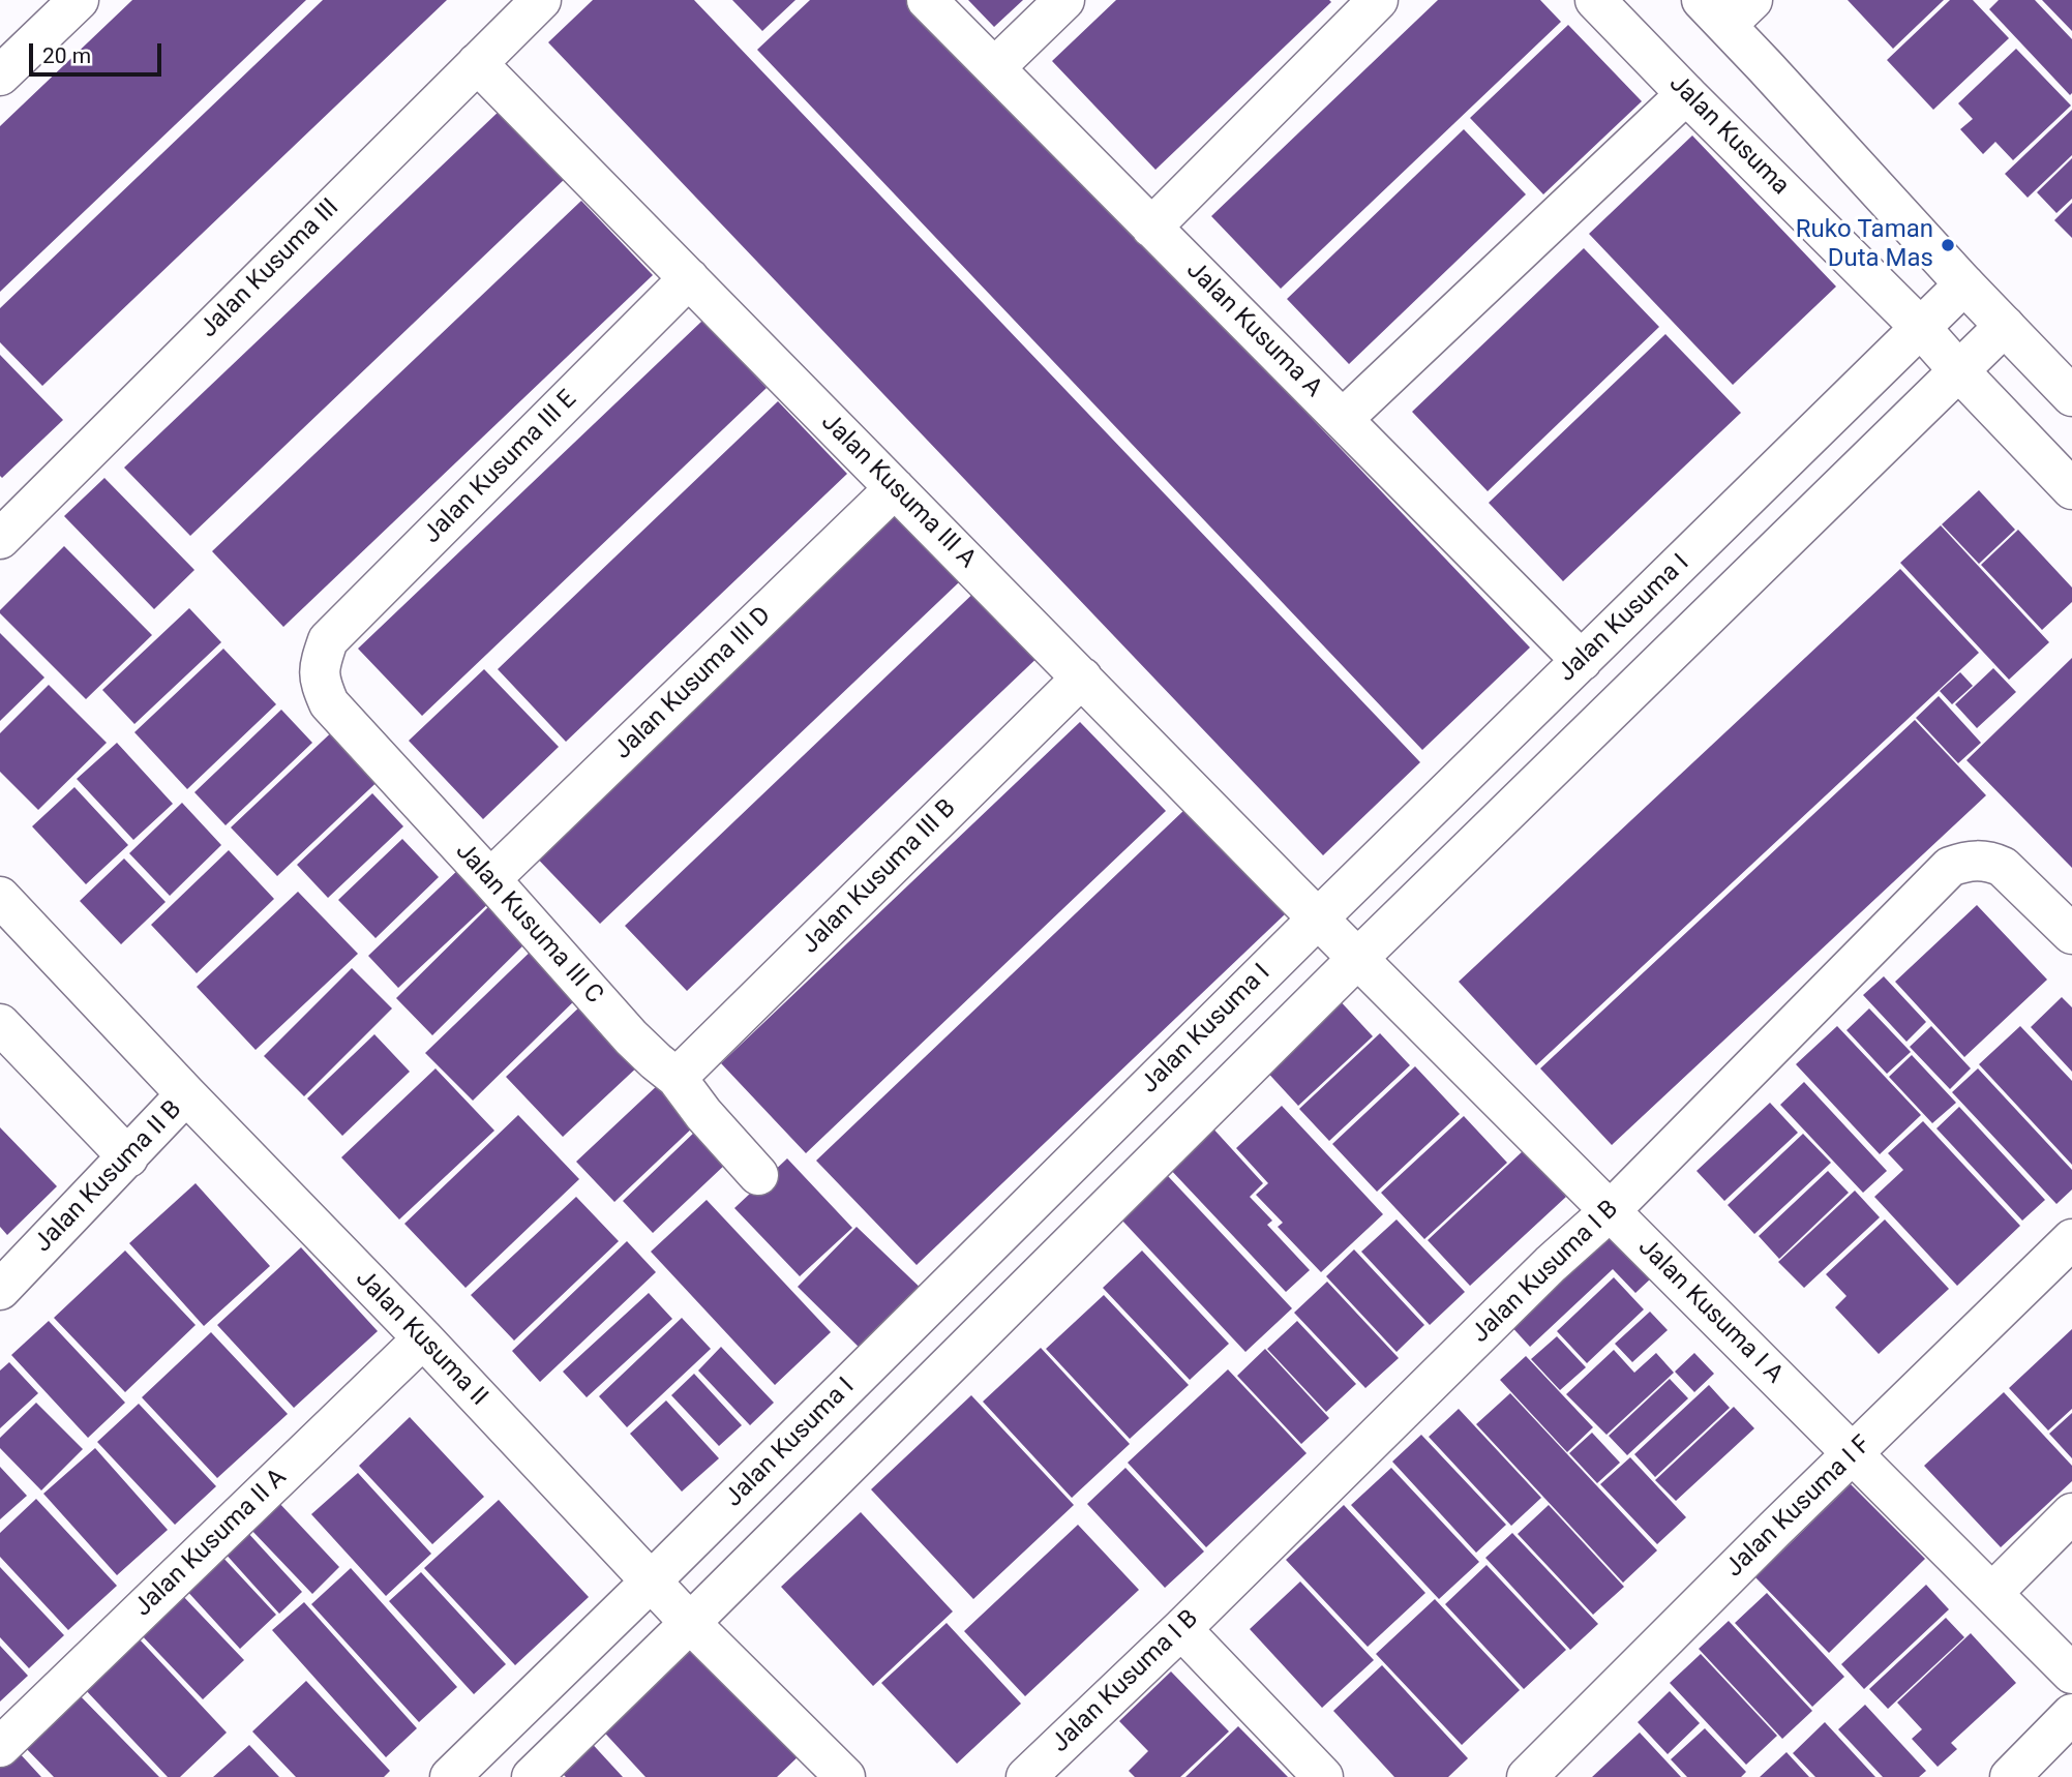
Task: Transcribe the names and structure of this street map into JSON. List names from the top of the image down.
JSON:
{
  "streets": {
    "street": [
      "Jalan Kusuma",
      "Jalan Kusuma III",
      "Jalan Kusuma A",
      "Jalan Kusuma III E",
      "Jalan Kusuma III A",
      "Jalan Kusuma I",
      "Jalan Kusuma III D",
      "Jalan Kusuma III B",
      "Jalan Kusuma III C",
      "Jalan Kusuma II B",
      "Jalan Kusuma I B",
      "Jalan Kusuma I A",
      "Jalan Kusuma II",
      "Jalan Kusuma I F",
      "Jalan Kusuma II A"
    ]
  },
  "crossings": [
    ["Jalan Kusuma", "Jalan Kusuma I"],
    ["Jalan Kusuma III", "Jalan Kusuma III A"],
    ["Jalan Kusuma A", "Jalan Kusuma I"],
    ["Jalan Kusuma III E", "Jalan Kusuma III A"],
    ["Jalan Kusuma III E", "Jalan Kusuma III C"],
    ["Jalan Kusuma III A", "Jalan Kusuma I"],
    ["Jalan Kusuma III A", "Jalan Kusuma III D"],
    ["Jalan Kusuma III A", "Jalan Kusuma III B"],
    ["Jalan Kusuma III A", "Jalan Kusuma I A"],
    ["Jalan Kusuma I", "Jalan Kusuma I A"],
    ["Jalan Kusuma I", "Jalan Kusuma II"],
    ["Jalan Kusuma III D", "Jalan Kusuma III C"],
    ["Jalan Kusuma III B", "Jalan Kusuma III C"],
    ["Jalan Kusuma II B", "Jalan Kusuma II"],
    ["Jalan Kusuma I B", "Jalan Kusuma I A"],
    ["Jalan Kusuma I A", "Jalan Kusuma I F"],
    ["Jalan Kusuma II", "Jalan Kusuma II A"]
  ],
  "places": ["Ruko Taman Duta Mas"],
  "scale_bar": "20 m"
}
